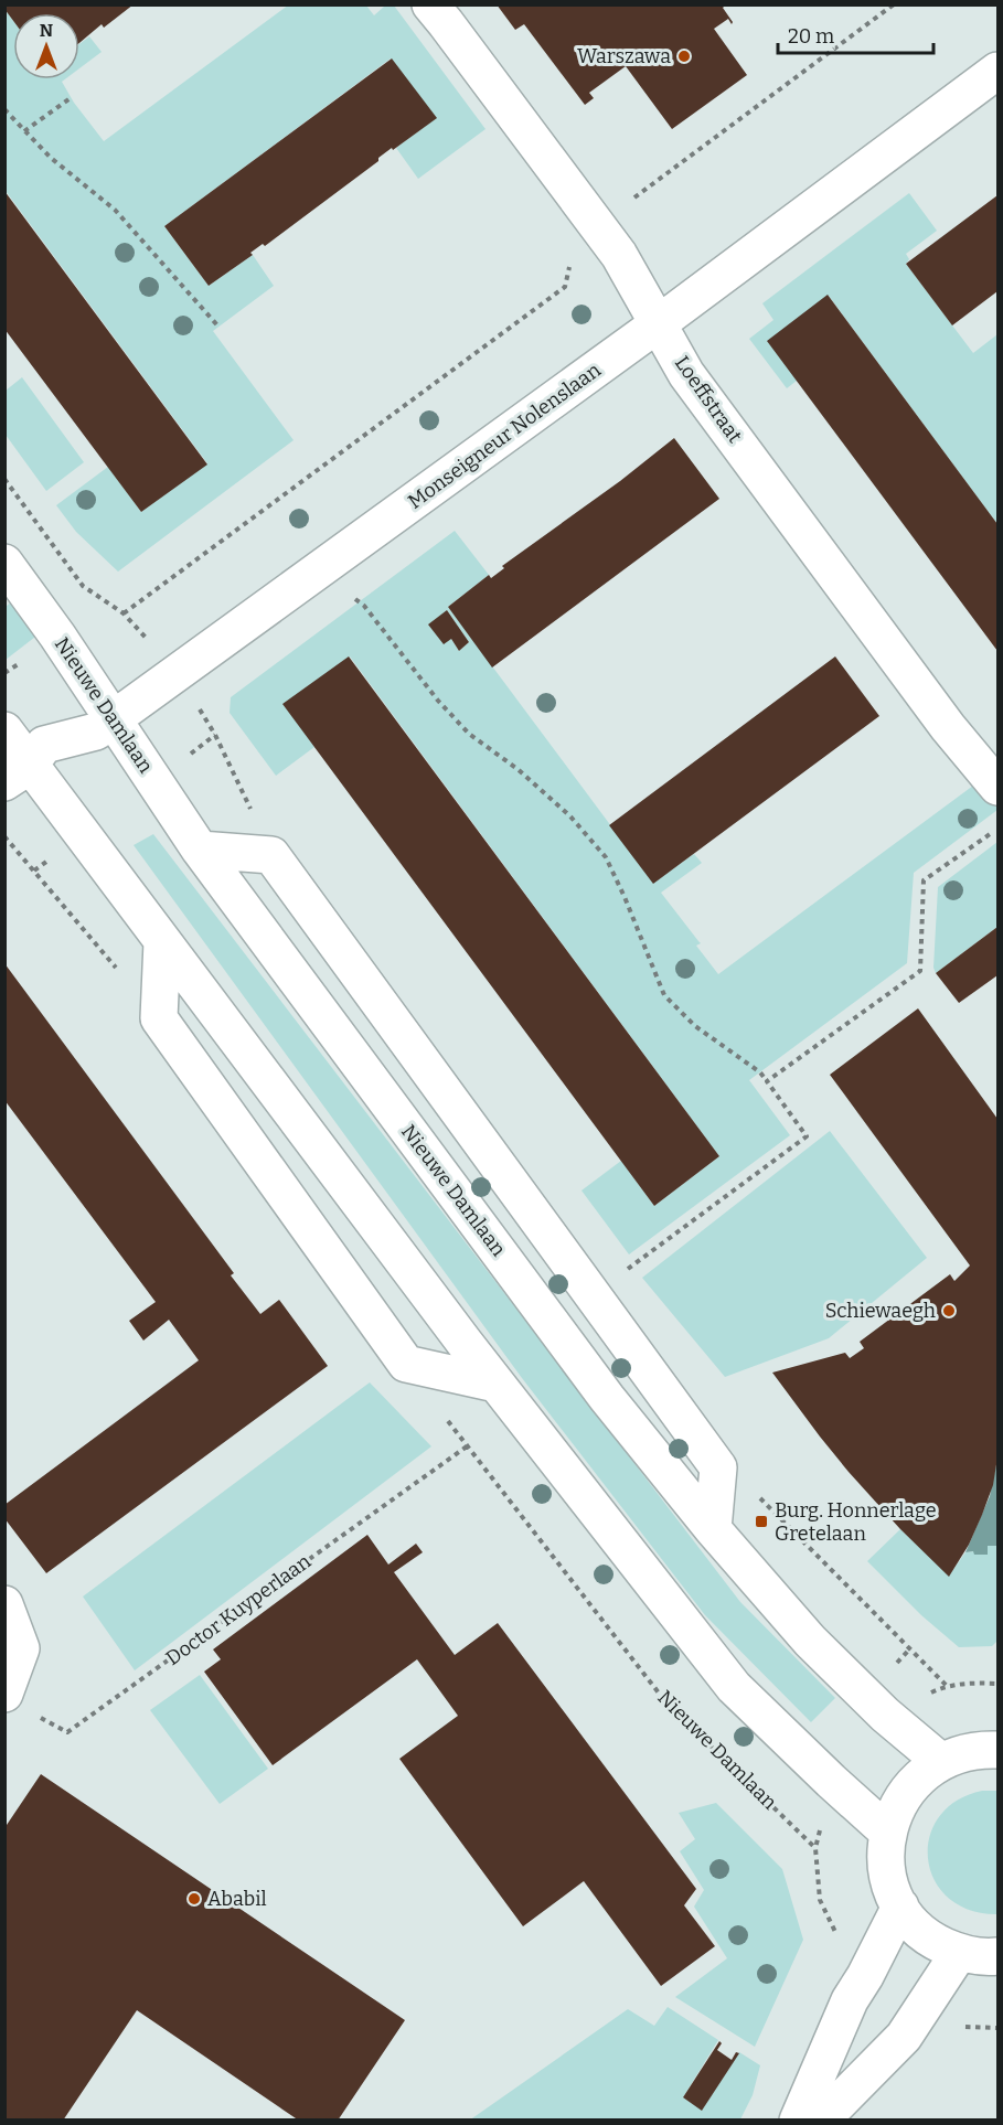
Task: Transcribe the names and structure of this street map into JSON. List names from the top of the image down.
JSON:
{
  "streets": {
    "street": ["Loeffstraat", "Monseigneur Nolenslaan", "Nieuwe Damlaan"],
    "path": ["Doctor Kuyperlaan"]
  },
  "crossings": [
    ["Loeffstraat", "Monseigneur Nolenslaan"],
    ["Monseigneur Nolenslaan", "Nieuwe Damlaan"],
    ["Nieuwe Damlaan", "Doctor Kuyperlaan"]
  ],
  "places": {
    "other": ["Warszawa", "Schiewaegh", "Ababil"],
    "transit": ["Burg. Honnerlage Gretelaan"]
  },
  "scale_bar": "20 m",
  "north": "top"
}
